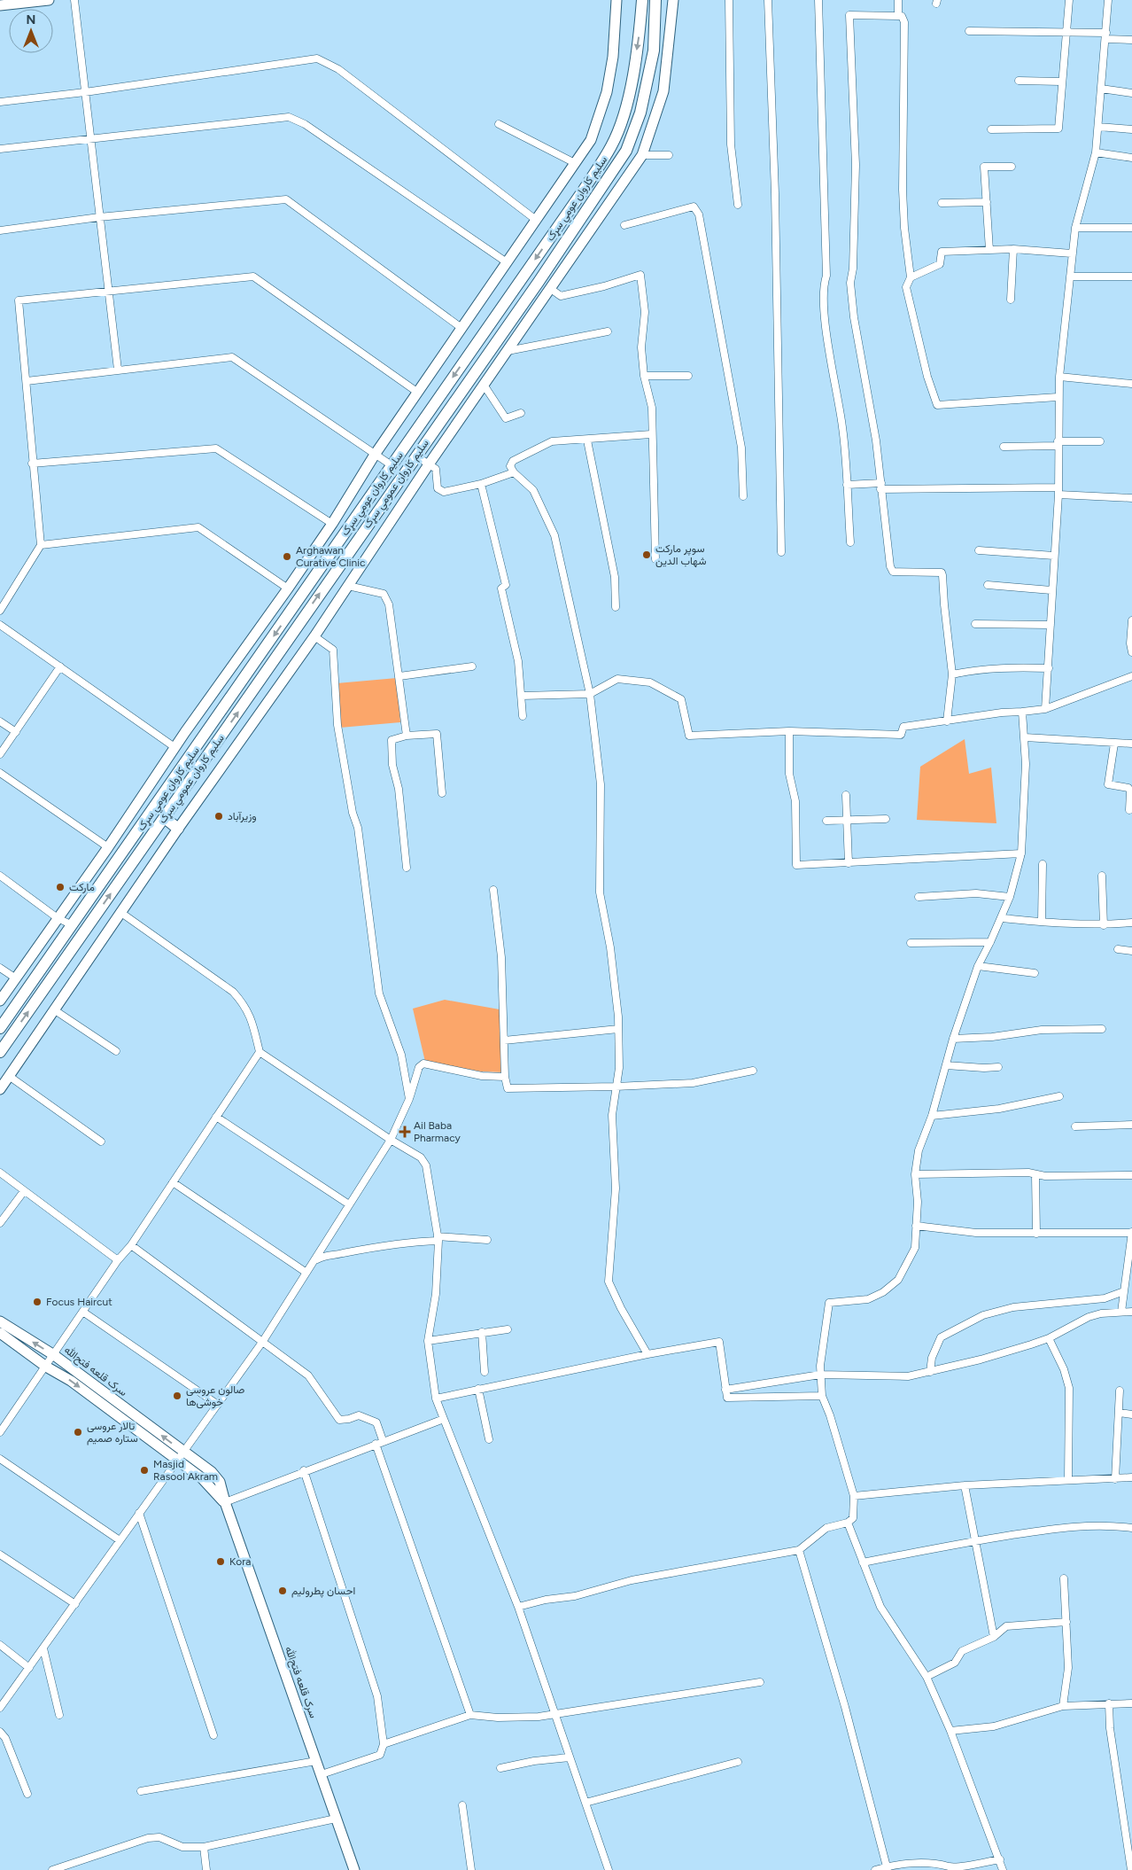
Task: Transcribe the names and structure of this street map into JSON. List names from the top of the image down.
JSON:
{
  "streets": {
    "main road": ["سلیم کاروان عومي سړک", "سلیم کاروان عمومي سړک"],
    "street": ["سرک قلعه فتح‌الله"]
  },
  "one_way": ["سلیم کاروان عومي سړک", "سلیم کاروان عمومي سړک"],
  "places": {
    "other": [
      "سوپر مارکت شهاب الدین",
      "Arghawan Curative Clinic",
      "وزیرآباد",
      "مارکت",
      "Focus Haircut",
      "صالون عروسی خوشی‌ها",
      "تالار عروسی ستاره صمیم",
      "Masjid Rasool Akram",
      "Kora",
      "احسان پطرولیم"
    ],
    "health": ["Ail Baba Pharmacy"]
  },
  "north": "top"
}
